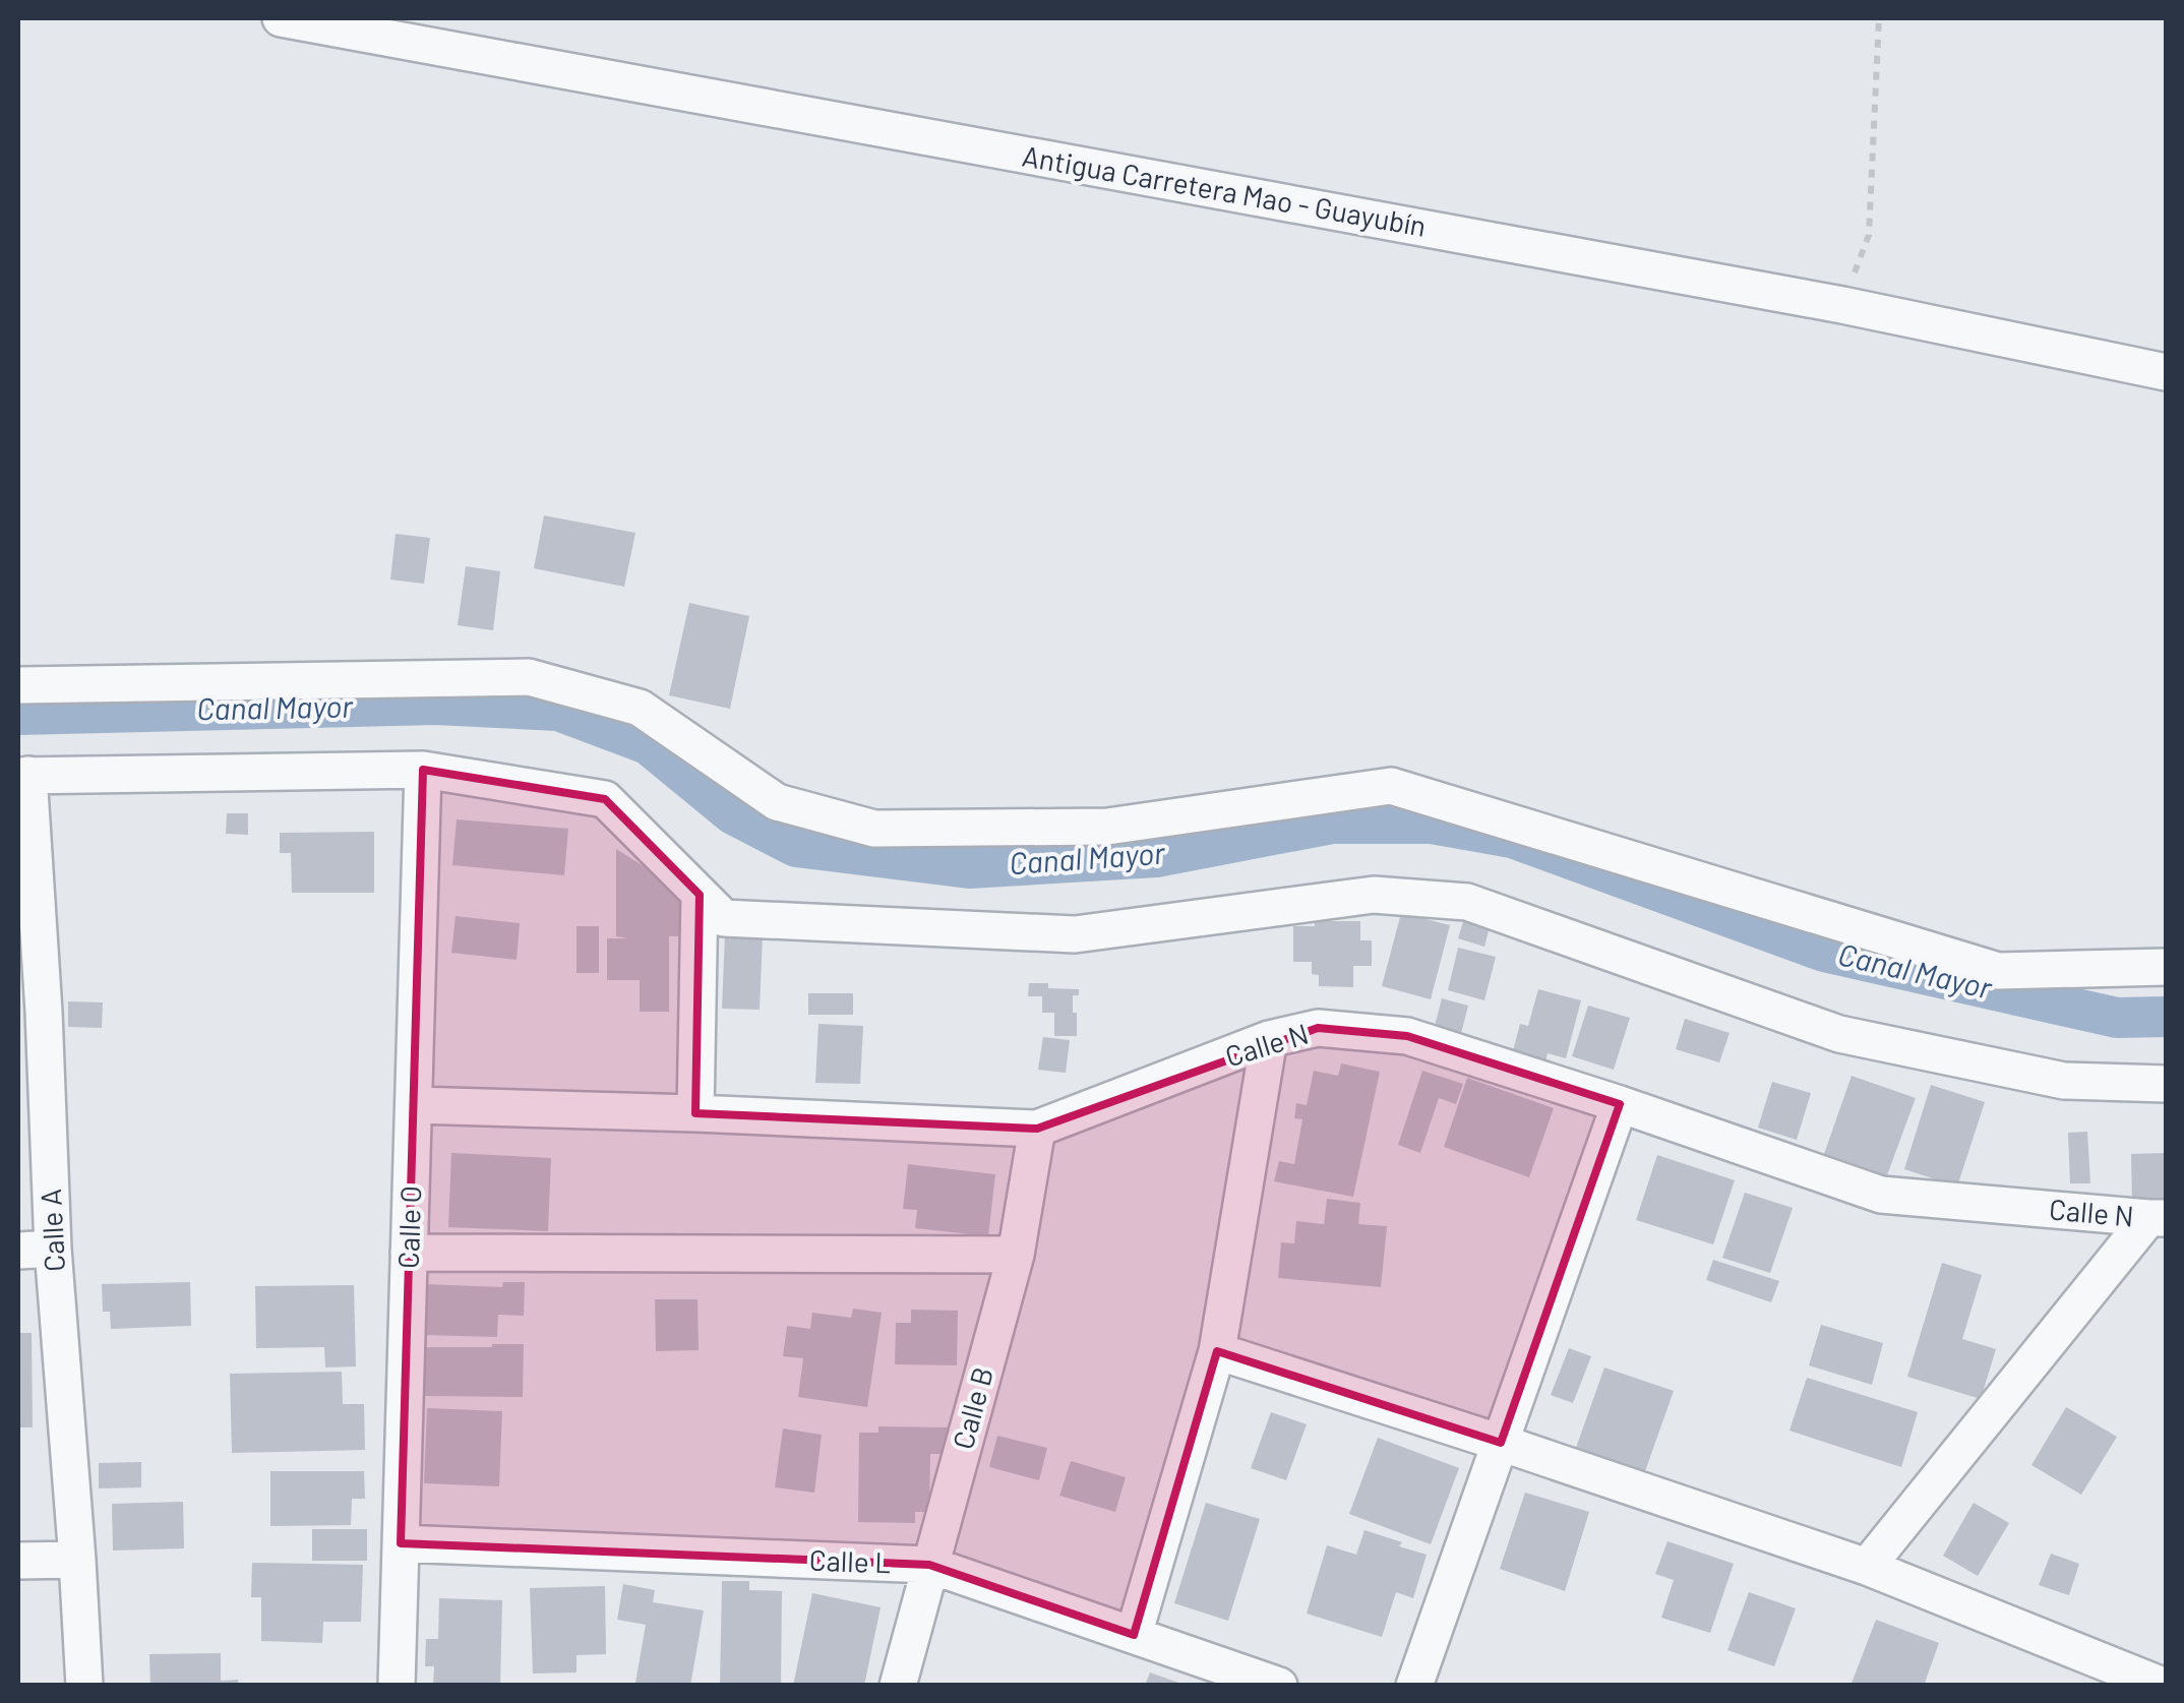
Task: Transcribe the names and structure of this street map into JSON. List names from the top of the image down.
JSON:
{
  "streets": {
    "street": [
      "Antigua Carretera Mao - Guayubín",
      "Calle N",
      "Calle O",
      "Calle A",
      "Calle B",
      "Calle L"
    ]
  },
  "crossings": [
    ["Calle N", "Calle O"],
    ["Calle N", "Calle B"],
    ["Calle O", "Calle L"],
    ["Calle B", "Calle L"]
  ],
  "water": ["Canal Mayor"]
}
